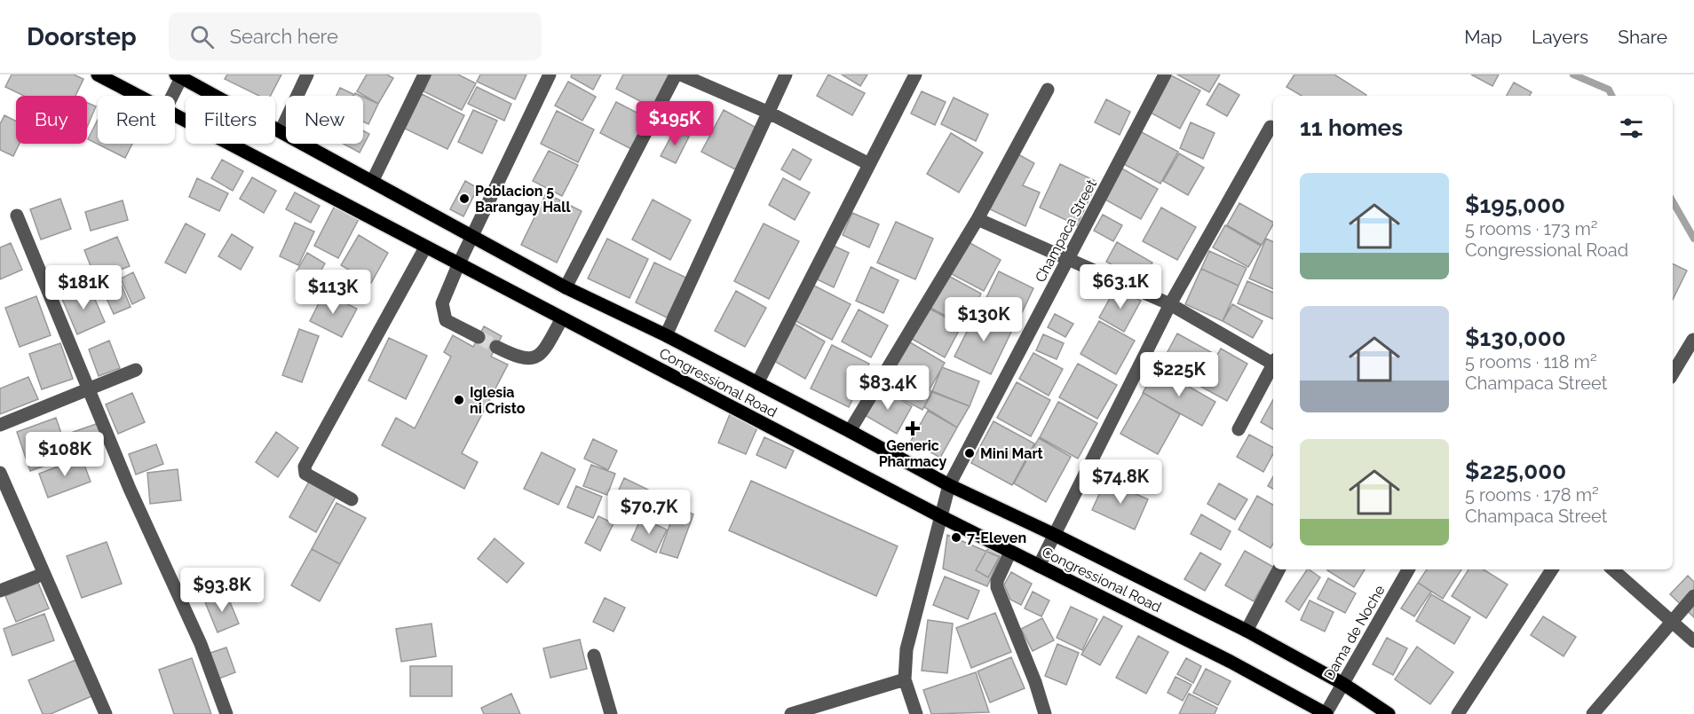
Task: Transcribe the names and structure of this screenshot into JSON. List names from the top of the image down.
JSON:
{
  "streets": {
    "main road": ["Congressional Road"],
    "street": ["Champaca Street", "Dama de Noche"]
  },
  "crossings": [
    ["Champaca Street", "Congressional Road"],
    ["Congressional Road", "Dama de Noche"]
  ],
  "places": {
    "other": [
      "Poblacion 5 Barangay Hall",
      "Iglesia ni Cristo",
      "Mini Mart",
      "7-Eleven"
    ],
    "health": ["Generic Pharmacy"]
  },
  "page": {
    "header": "Doorstep",
    "search": "Search here",
    "nav": ["Map", "Layers", "Share"],
    "chip": [
      "Buy",
      "Rent",
      "Filters",
      "New"
    ],
    "heading": "11 homes",
    "price": [
      "$195K",
      "$63.1K",
      "$181K",
      "$113K",
      "$130K",
      "$225K",
      "$83.4K",
      "$108K",
      "$74.8K",
      "$70.7K",
      "$93.8K"
    ],
    "list": [
      {
        "name": "$195,000",
        "note": "5 rooms · 173 m² · Congressional Road"
      },
      {
        "name": "$130,000",
        "note": "5 rooms · 118 m² · Champaca Street"
      },
      {
        "name": "$225,000",
        "note": "5 rooms · 178 m² · Champaca Street"
      }
    ]
  }
}
